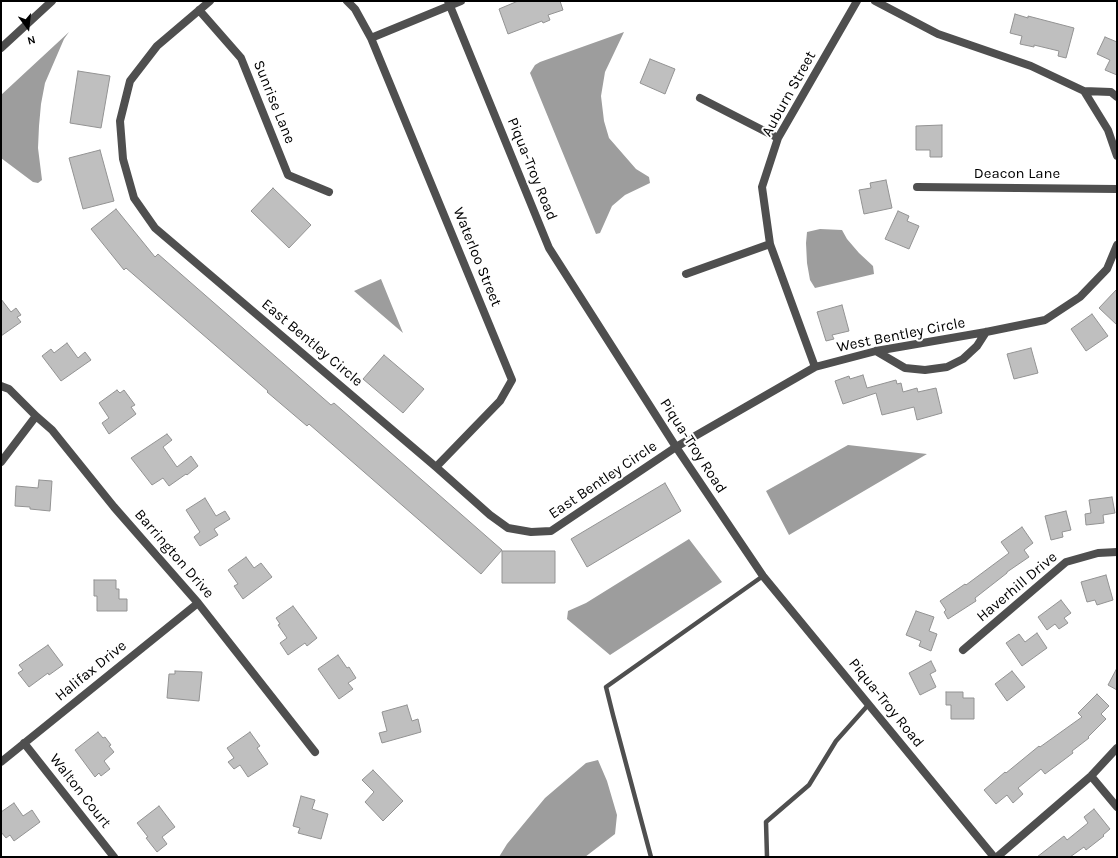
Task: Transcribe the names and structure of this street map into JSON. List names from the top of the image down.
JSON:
{
  "streets": {
    "street": [
      "Auburn Street",
      "Sunrise Lane",
      "Piqua-Troy Road",
      "Deacon Lane",
      "Waterloo Street",
      "West Bentley Circle",
      "East Bentley Circle",
      "Barrington Drive",
      "Haverhill Drive",
      "Halifax Drive",
      "Walton Court"
    ]
  },
  "crossings": [
    ["Auburn Street", "West Bentley Circle"],
    ["Sunrise Lane", "East Bentley Circle"],
    ["Piqua-Troy Road", "West Bentley Circle"],
    ["Piqua-Troy Road", "East Bentley Circle"],
    ["Waterloo Street", "East Bentley Circle"],
    ["West Bentley Circle", "East Bentley Circle"],
    ["Barrington Drive", "Halifax Drive"],
    ["Halifax Drive", "Walton Court"]
  ],
  "north": "bottom"
}
